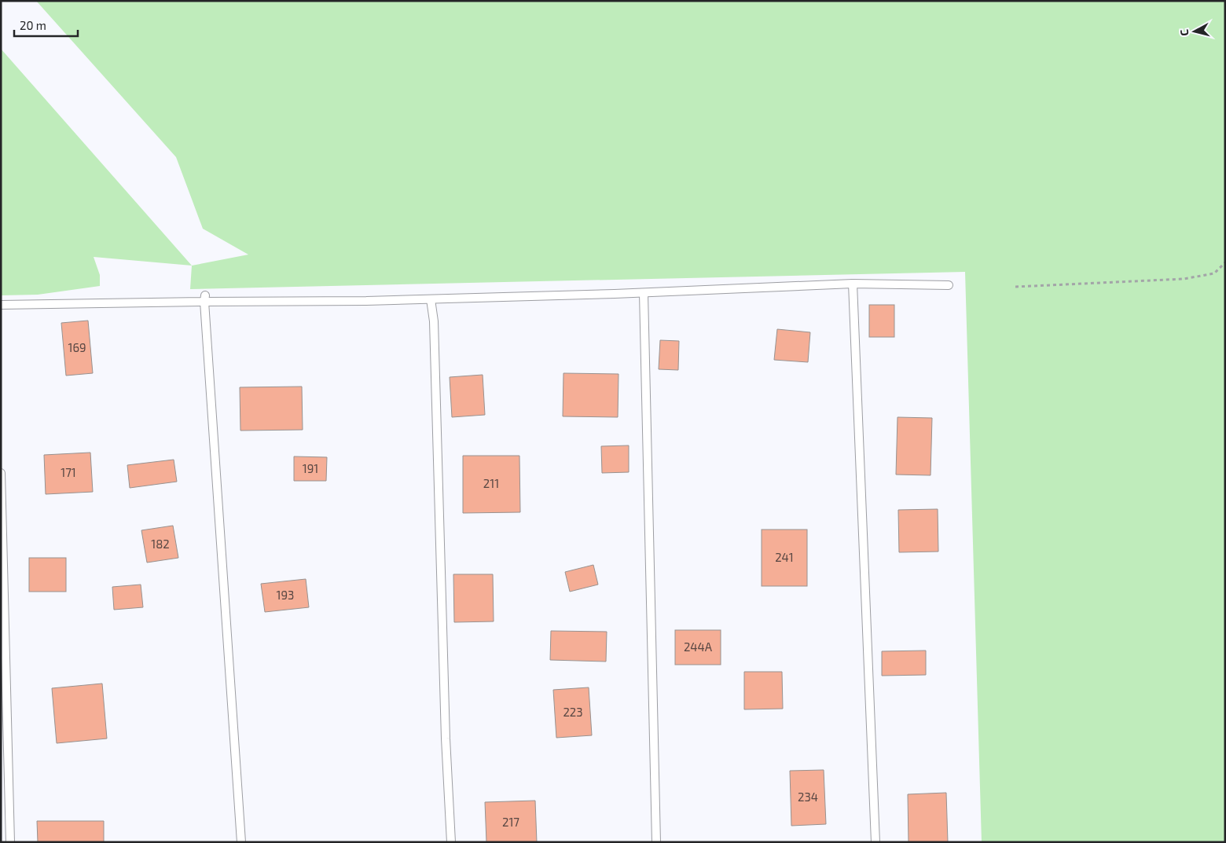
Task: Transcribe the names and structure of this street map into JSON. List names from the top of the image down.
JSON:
{
  "house_numbers": [
    "169",
    "191",
    "171",
    "211",
    "182",
    "241",
    "193",
    "244А",
    "223",
    "234",
    "217"
  ],
  "scale_bar": "20 m",
  "north": "left"
}
